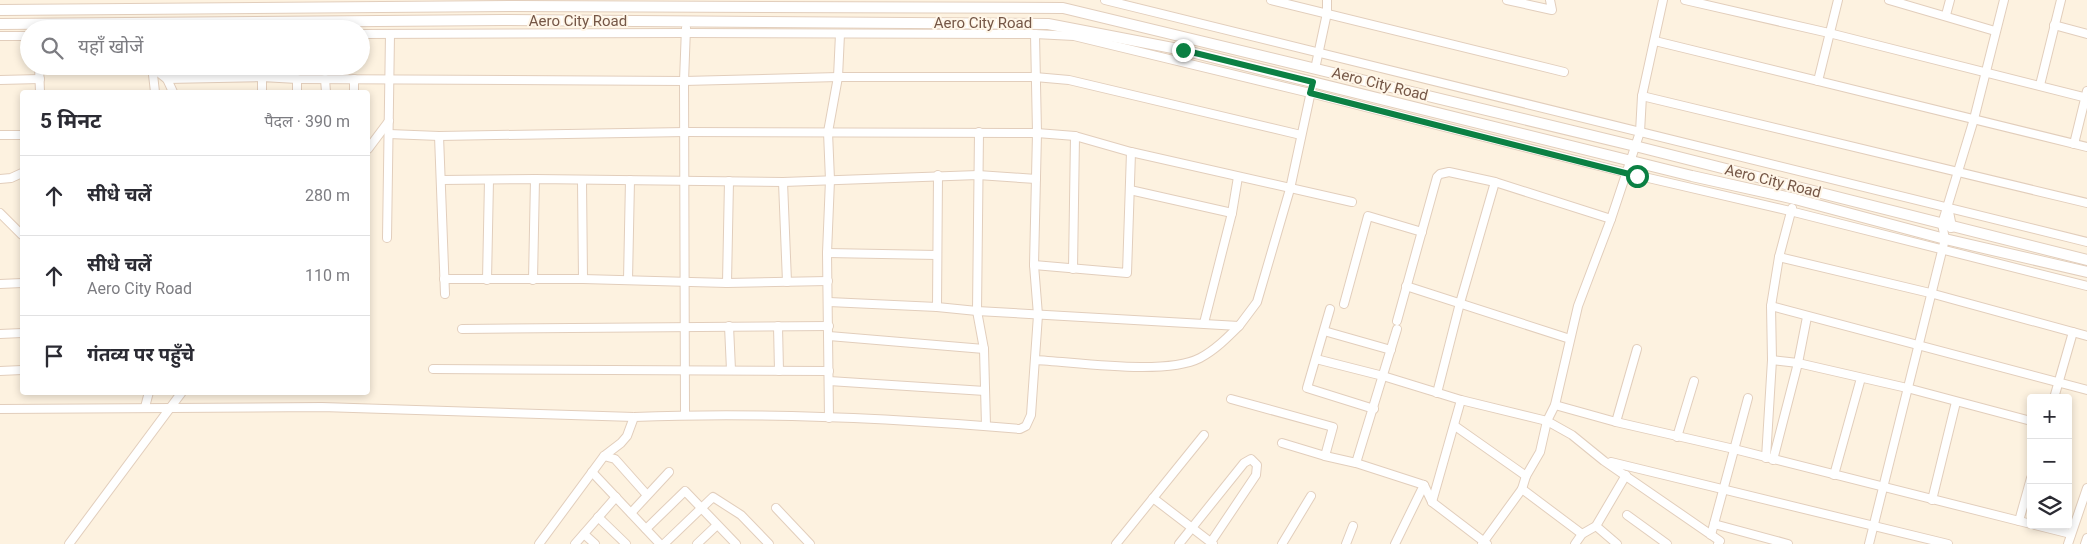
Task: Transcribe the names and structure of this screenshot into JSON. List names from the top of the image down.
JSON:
{
  "streets": {
    "street": ["Aero City Road"]
  },
  "page": {
    "search": "यहाँ खोजें",
    "heading": ["5 मिनट", "पैदल · 390 m"],
    "list": [
      ["सीधे चलें", "280 m"],
      ["सीधे चलें", "Aero City Road", "110 m"],
      "गंतव्य पर पहुँचे"
    ],
    "map_buttons": ["+", "−"]
  }
}
